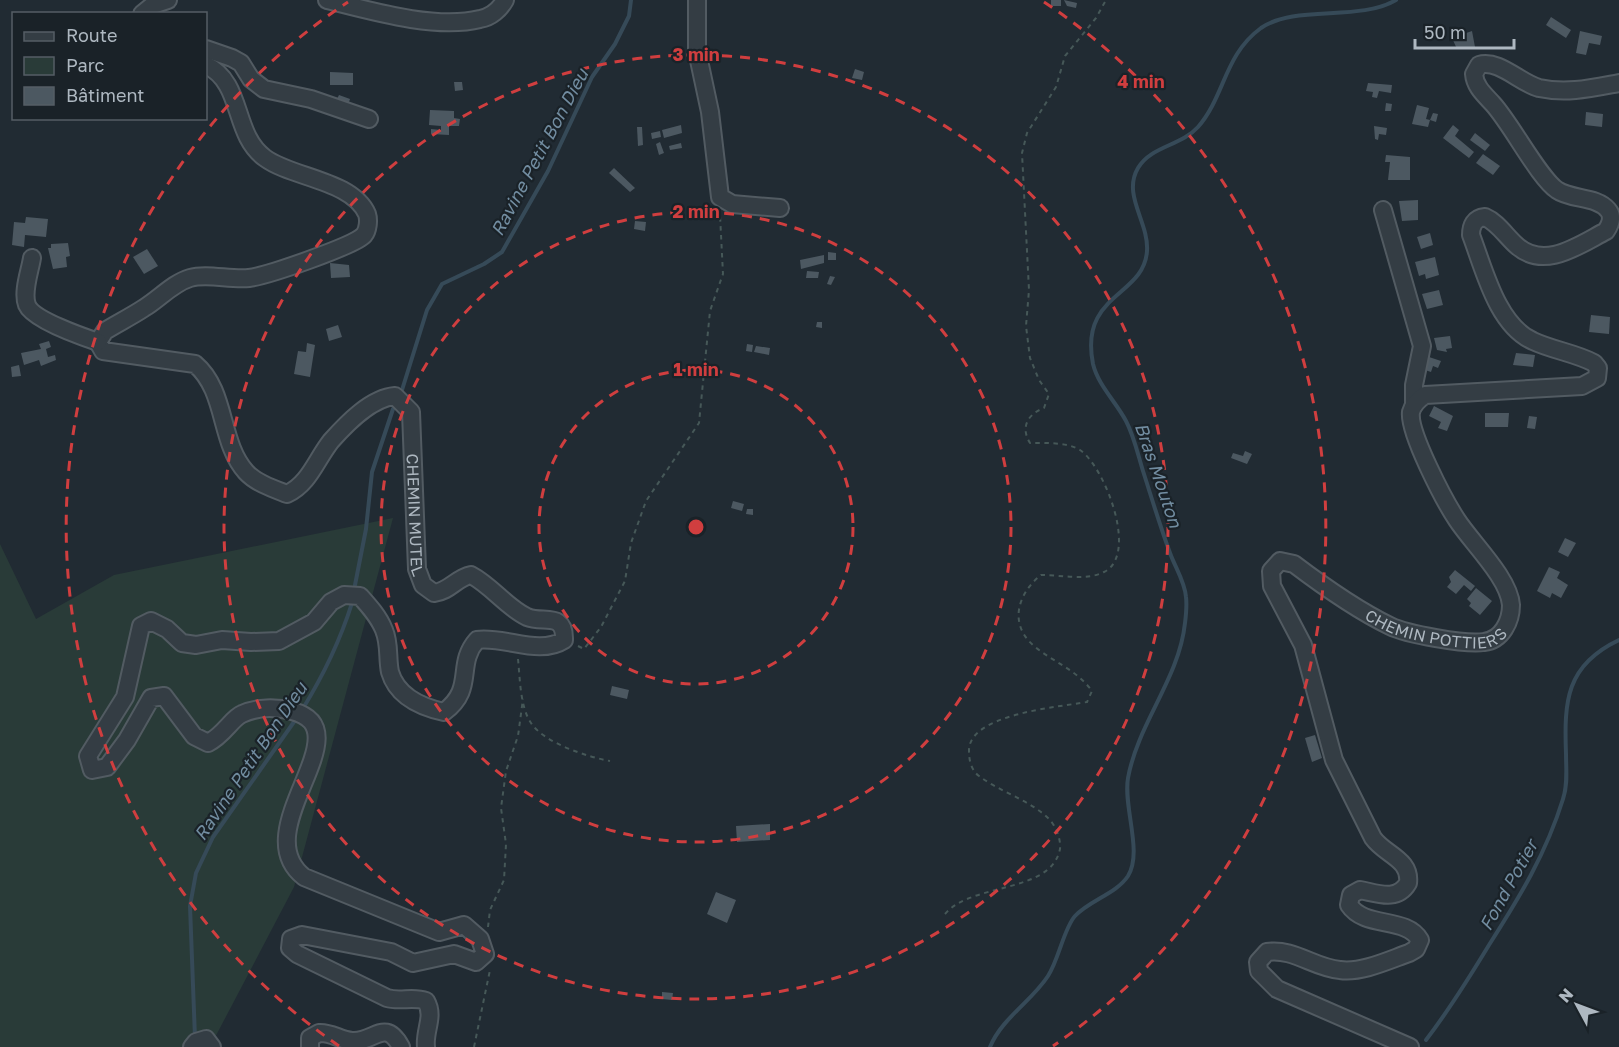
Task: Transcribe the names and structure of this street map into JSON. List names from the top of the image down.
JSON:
{
  "streets": {
    "street": ["CHEMIN MUTEL", "CHEMIN POTTIERS"]
  },
  "water": ["Ravine Petit Bon Dieu", "Bras Mouton", "Fond Potier"],
  "legend": ["Route", "Parc", "Bâtiment"],
  "scale_bar": "50 m",
  "north": "top left",
  "rings": [
    "3 min",
    "4 min",
    "2 min",
    "1 min"
  ]
}
